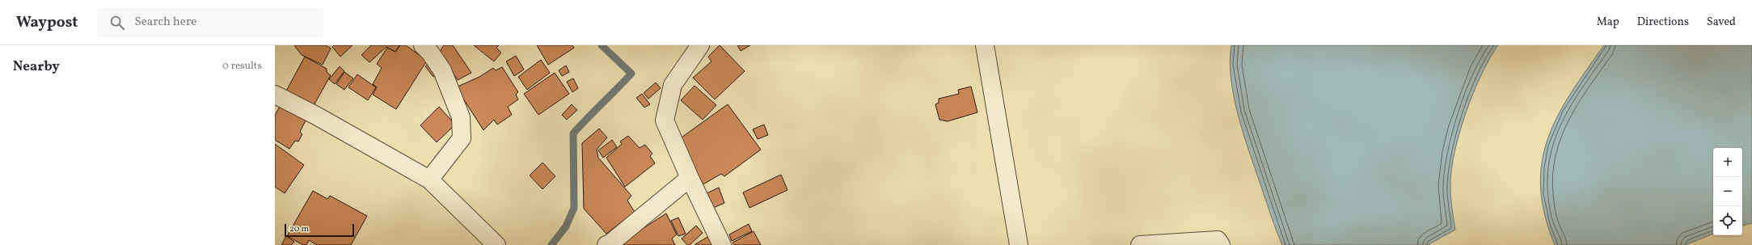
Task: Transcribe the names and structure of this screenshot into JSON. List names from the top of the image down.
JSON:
{
  "scale_bar": "20 m",
  "page": {
    "header": "Waypost",
    "search": "Search here",
    "nav": ["Map", "Directions", "Saved"],
    "heading": ["Nearby", "0 results"],
    "map_buttons": ["+", "−"],
    "scale": "20 m"
  }
}
